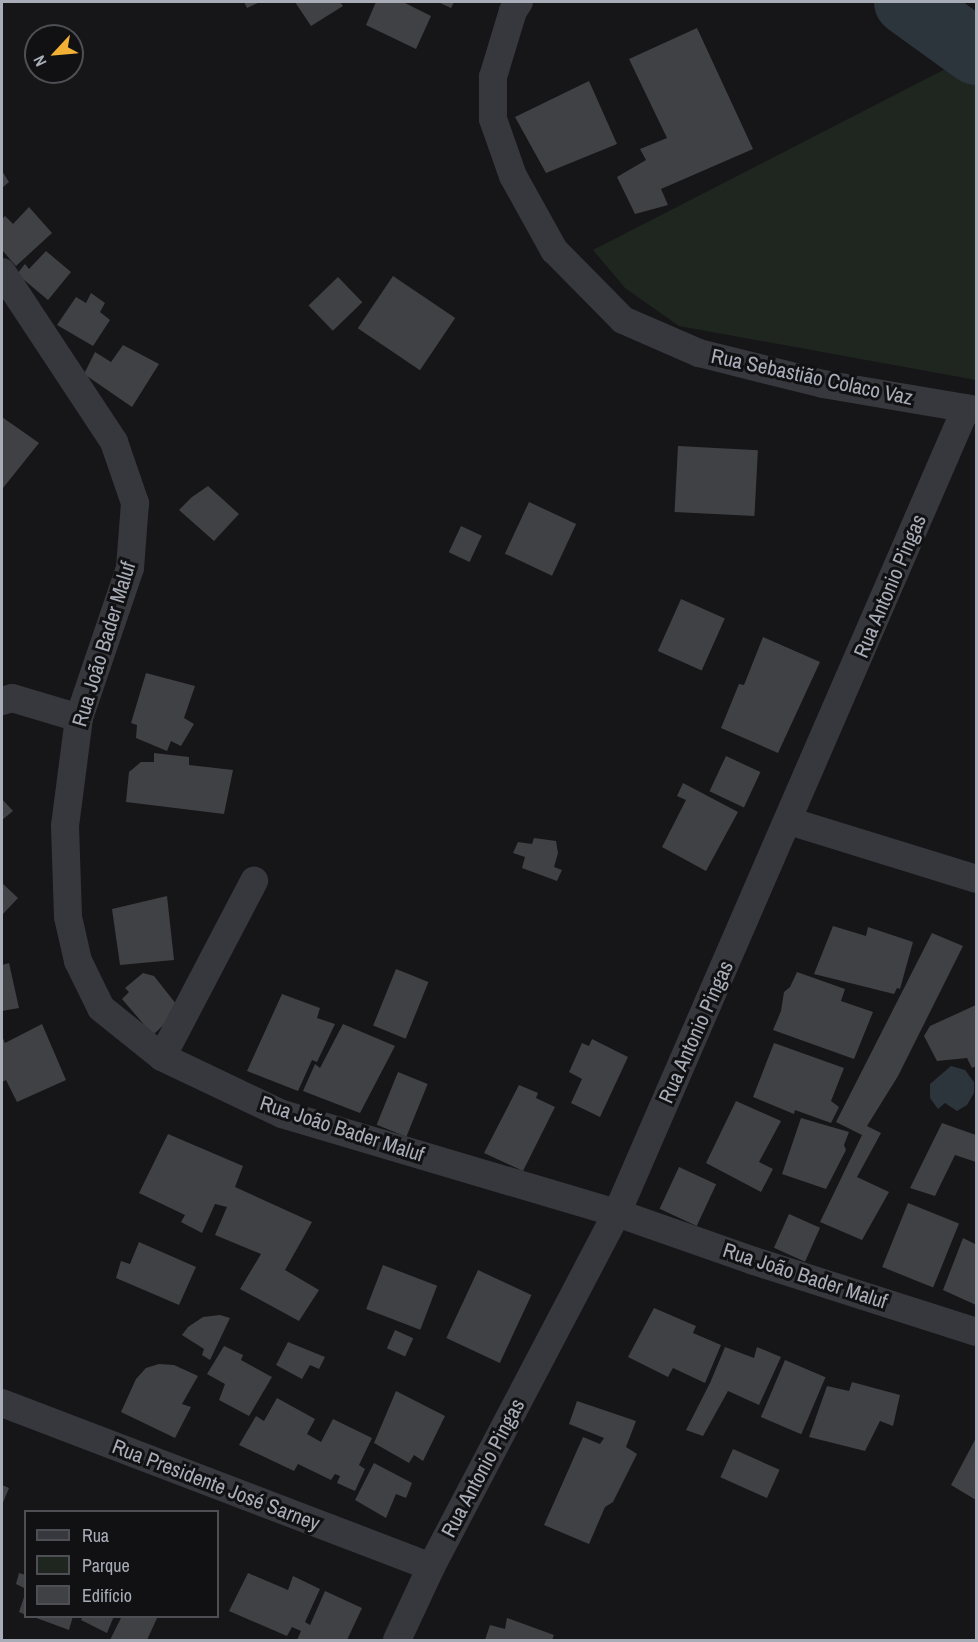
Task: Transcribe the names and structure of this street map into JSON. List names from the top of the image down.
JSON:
{
  "streets": {
    "street": [
      "Rua Sebastião Colaco Vaz",
      "Rua Antonio Pingas",
      "Rua João Bader Maluf",
      "Rua Presidente José Sarney"
    ]
  },
  "crossings": [
    ["Rua Sebastião Colaco Vaz", "Rua Antonio Pingas"],
    ["Rua Antonio Pingas", "Rua João Bader Maluf"],
    ["Rua Antonio Pingas", "Rua Presidente José Sarney"]
  ],
  "legend": ["Rua", "Parque", "Edifício"],
  "north": "bottom left"
}
